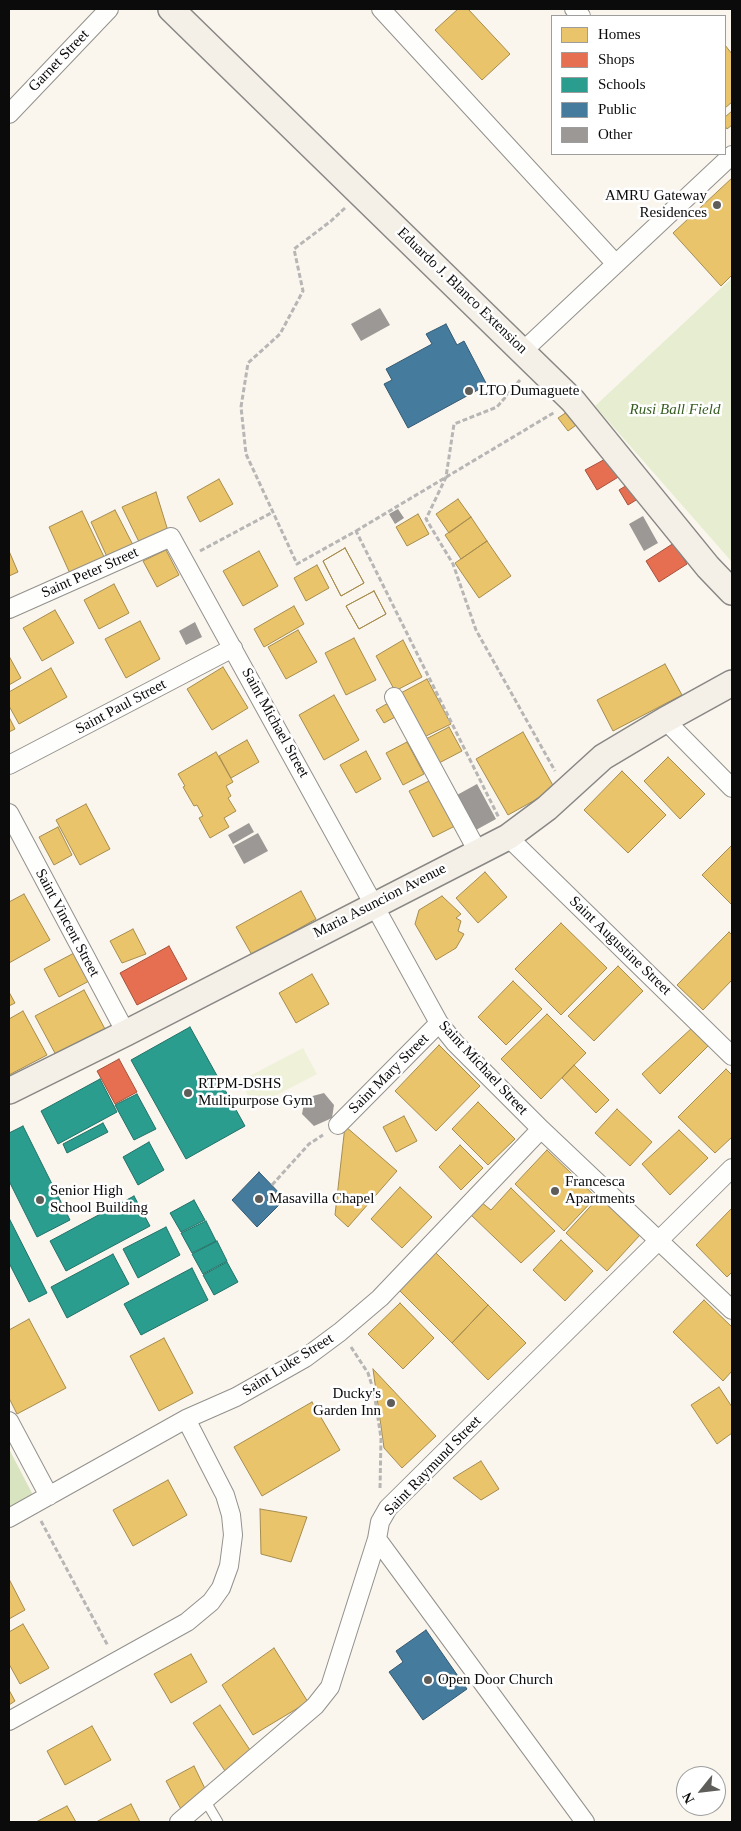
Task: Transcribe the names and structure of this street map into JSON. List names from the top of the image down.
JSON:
{
  "streets": {
    "street": [
      "Garnet Street",
      "Eduardo J. Blanco Extension",
      "Saint Peter Street",
      "Saint Paul Street",
      "Saint Michael Street",
      "Maria Asuncion Avenue",
      "Saint Vincent Street",
      "Saint Augustine Street",
      "Saint Mary Street",
      "Saint Luke Street",
      "Saint Raymund Street"
    ]
  },
  "crossings": [
    ["Saint Peter Street", "Saint Michael Street"],
    ["Saint Paul Street", "Saint Michael Street"],
    ["Saint Michael Street", "Maria Asuncion Avenue"],
    ["Saint Michael Street", "Saint Mary Street"],
    ["Saint Michael Street", "Saint Luke Street"],
    ["Saint Michael Street", "Saint Raymund Street"],
    ["Maria Asuncion Avenue", "Saint Vincent Street"],
    ["Maria Asuncion Avenue", "Saint Augustine Street"]
  ],
  "parks": ["Rusi Ball Field"],
  "places": [
    "AMRU Gateway Residences",
    "LTO Dumaguete",
    "RTPM-DSHS Multipurpose Gym",
    "Francesca Apartments",
    "Masavilla Chapel",
    "Senior High School Building",
    "Ducky's Garden Inn",
    "Open Door Church"
  ],
  "legend": [
    "Homes",
    "Shops",
    "Schools",
    "Public",
    "Other"
  ],
  "north": "bottom left"
}
